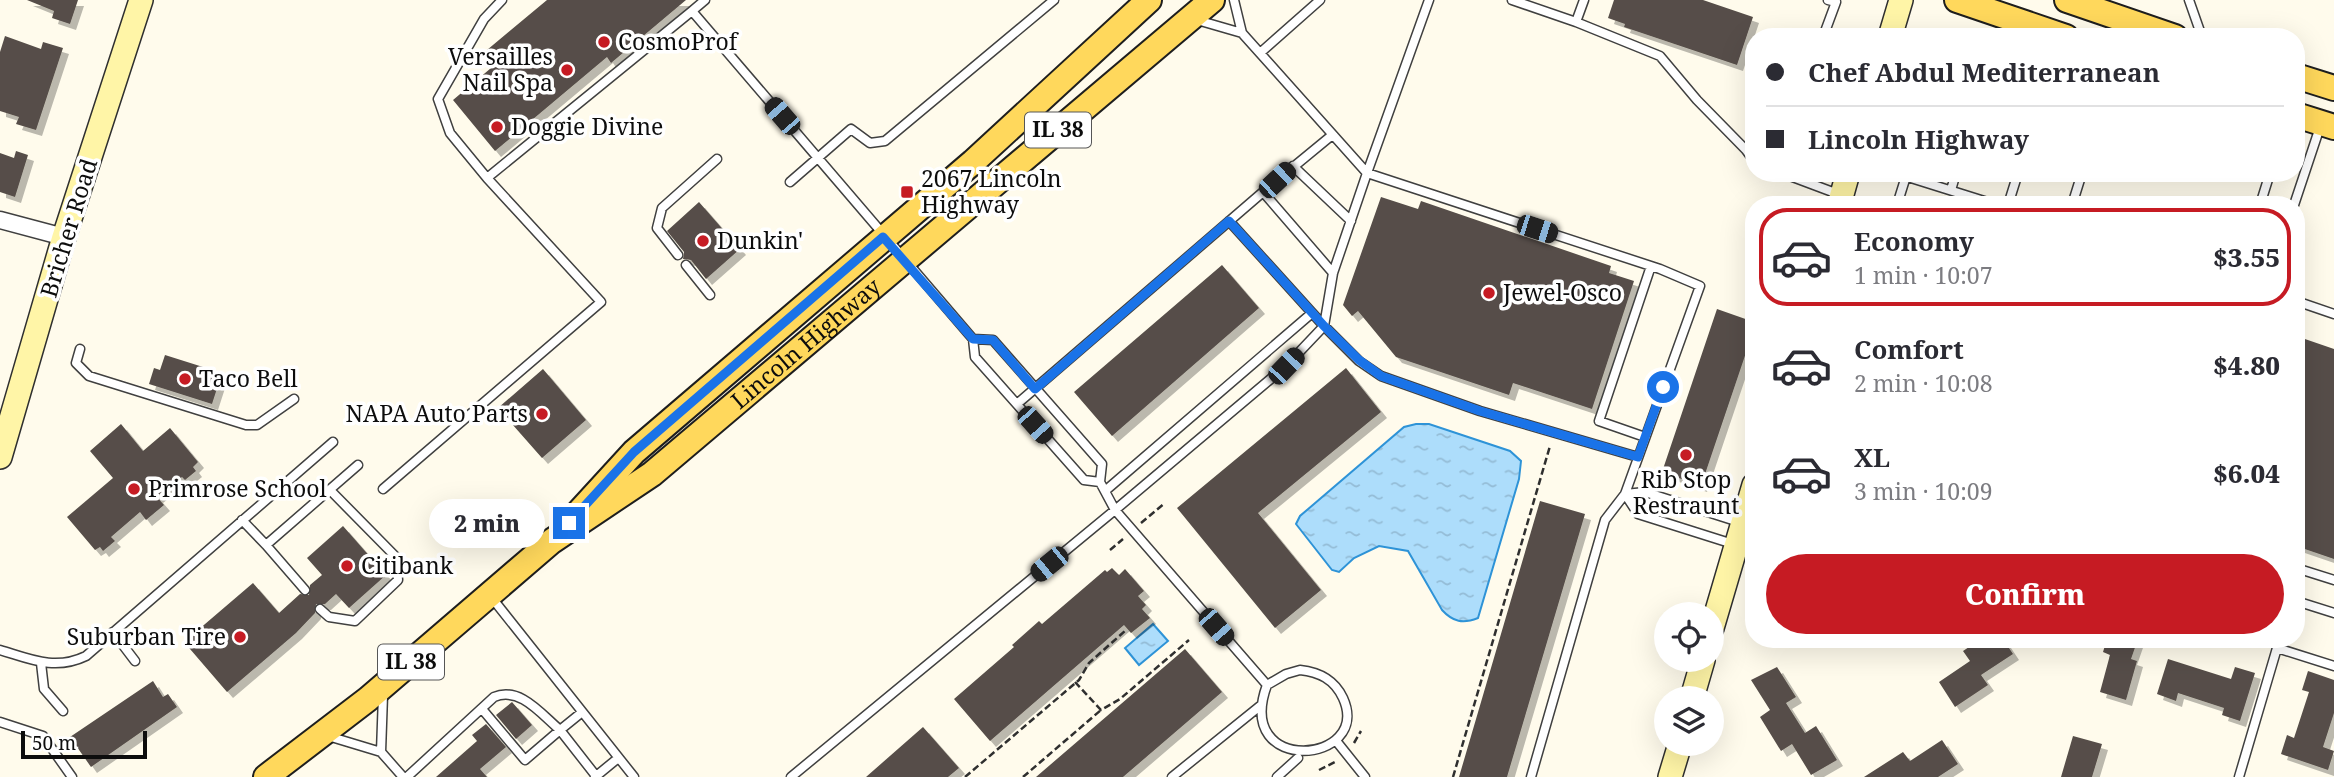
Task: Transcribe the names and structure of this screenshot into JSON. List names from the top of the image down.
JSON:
{
  "streets": {
    "main road": ["IL 38", "Lincoln Highway"],
    "street": ["Bricher Road"]
  },
  "places": {
    "other": [
      "CosmoProf",
      "Versailles Nail Spa",
      "Doggie Divine",
      "Dunkin'",
      "Jewel-Osco",
      "Taco Bell",
      "NAPA Auto Parts",
      "Rib Stop Restraunt",
      "Primrose School",
      "Citibank",
      "Suburban Tire"
    ],
    "transit": ["2067 Lincoln Highway"]
  },
  "scale_bar": "50 m",
  "page": {
    "banner": ["Chef Abdul Mediterranean", "Lincoln Highway"],
    "list": [
      {
        "name": "Economy",
        "note": "1 min · 10:07",
        "value": "$3.55"
      },
      {
        "name": "Comfort",
        "note": "2 min · 10:08",
        "value": "$4.80"
      },
      {
        "name": "XL",
        "note": "3 min · 10:09",
        "value": "$6.04"
      }
    ],
    "bubble": "2 min",
    "buttons": "Confirm",
    "scale": "50 m"
  }
}
